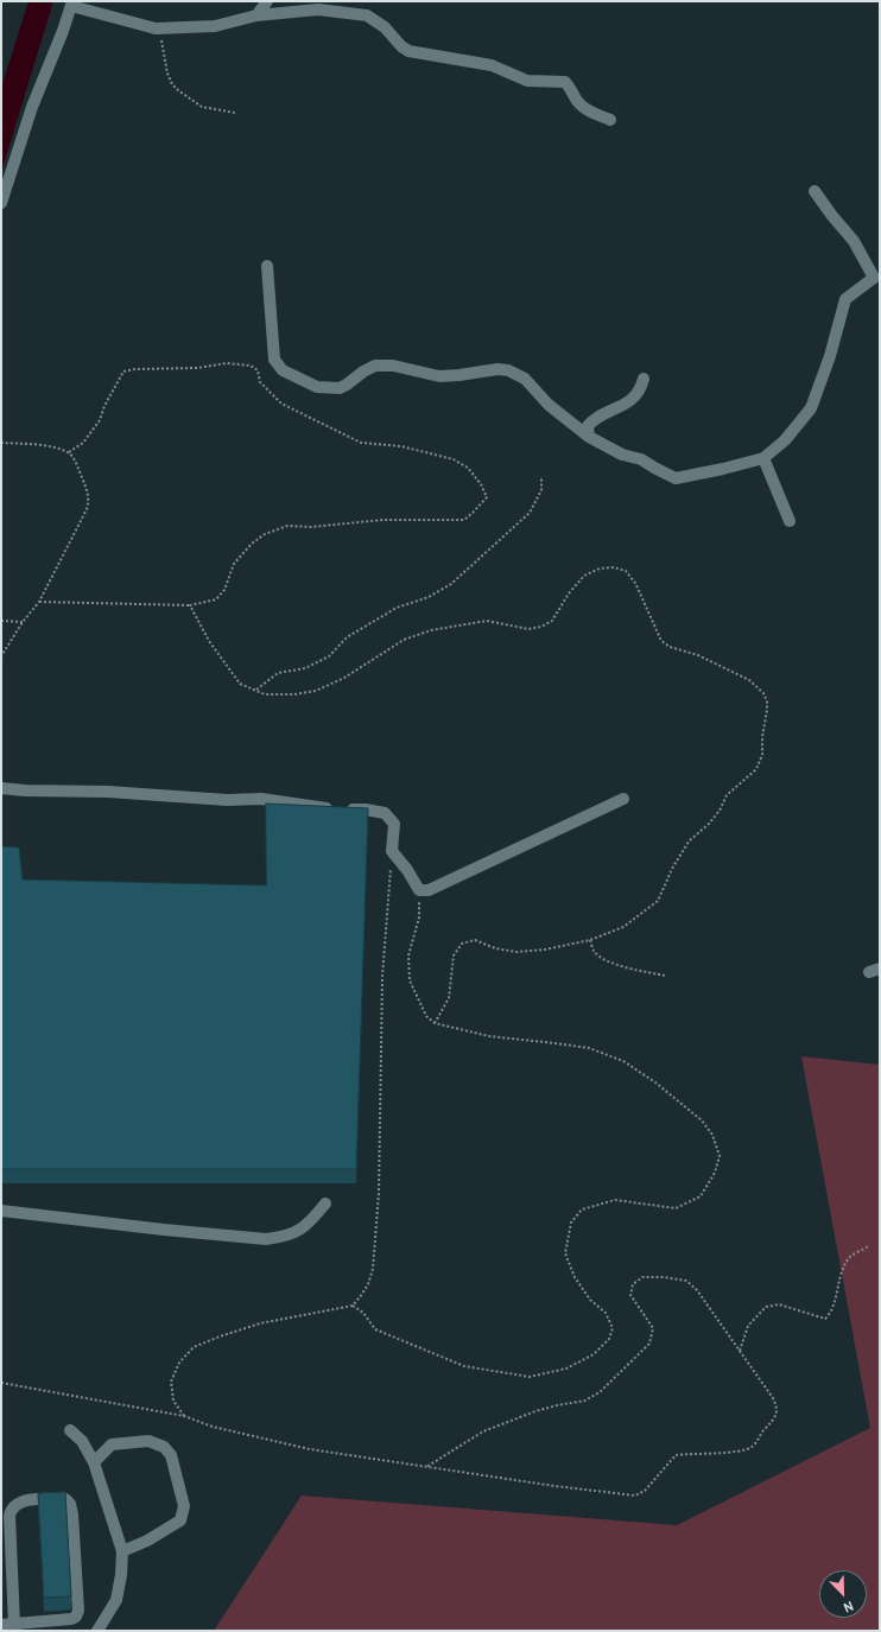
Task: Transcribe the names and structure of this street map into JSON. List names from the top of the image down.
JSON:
{
  "north": "bottom right"
}
